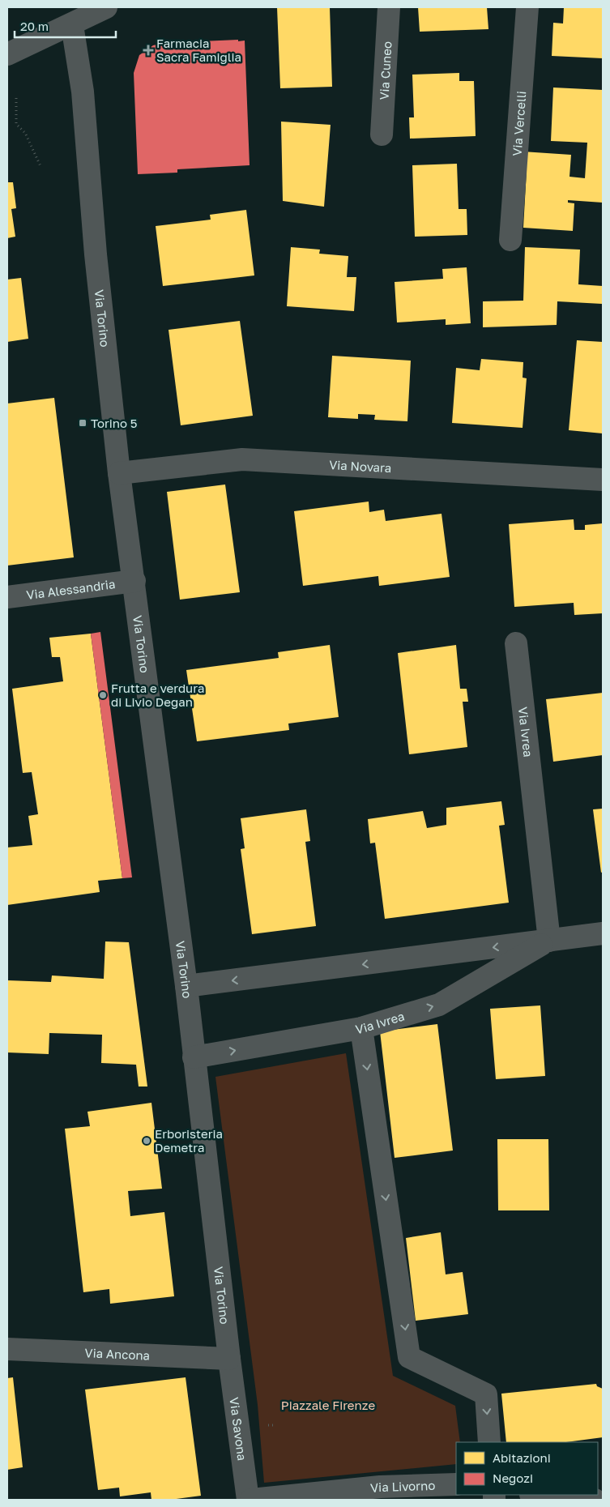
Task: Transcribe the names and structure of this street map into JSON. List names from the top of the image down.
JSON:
{
  "streets": {
    "street": [
      "Via Cuneo",
      "Via Vercelli",
      "Via Torino",
      "Via Novara",
      "Via Alessandria",
      "Via Ivrea",
      "Via Ancona",
      "Via Savona",
      "Via Livorno"
    ]
  },
  "crossings": [
    ["Via Torino", "Via Novara"],
    ["Via Torino", "Via Alessandria"],
    ["Via Torino", "Via Ivrea"],
    ["Via Torino", "Via Ancona"],
    ["Via Torino", "Via Savona"],
    ["Via Ancona", "Via Savona"],
    ["Via Savona", "Via Livorno"]
  ],
  "parks": ["Piazzale Firenze"],
  "places": {
    "health": ["Farmacia Sacra Famiglia"],
    "transit": ["Torino 5"],
    "other": ["Frutta e verdura di Livio Degan", "Erboristeria Demetra"]
  },
  "legend": ["Abitazioni", "Negozi"],
  "scale_bar": "20 m"
}
